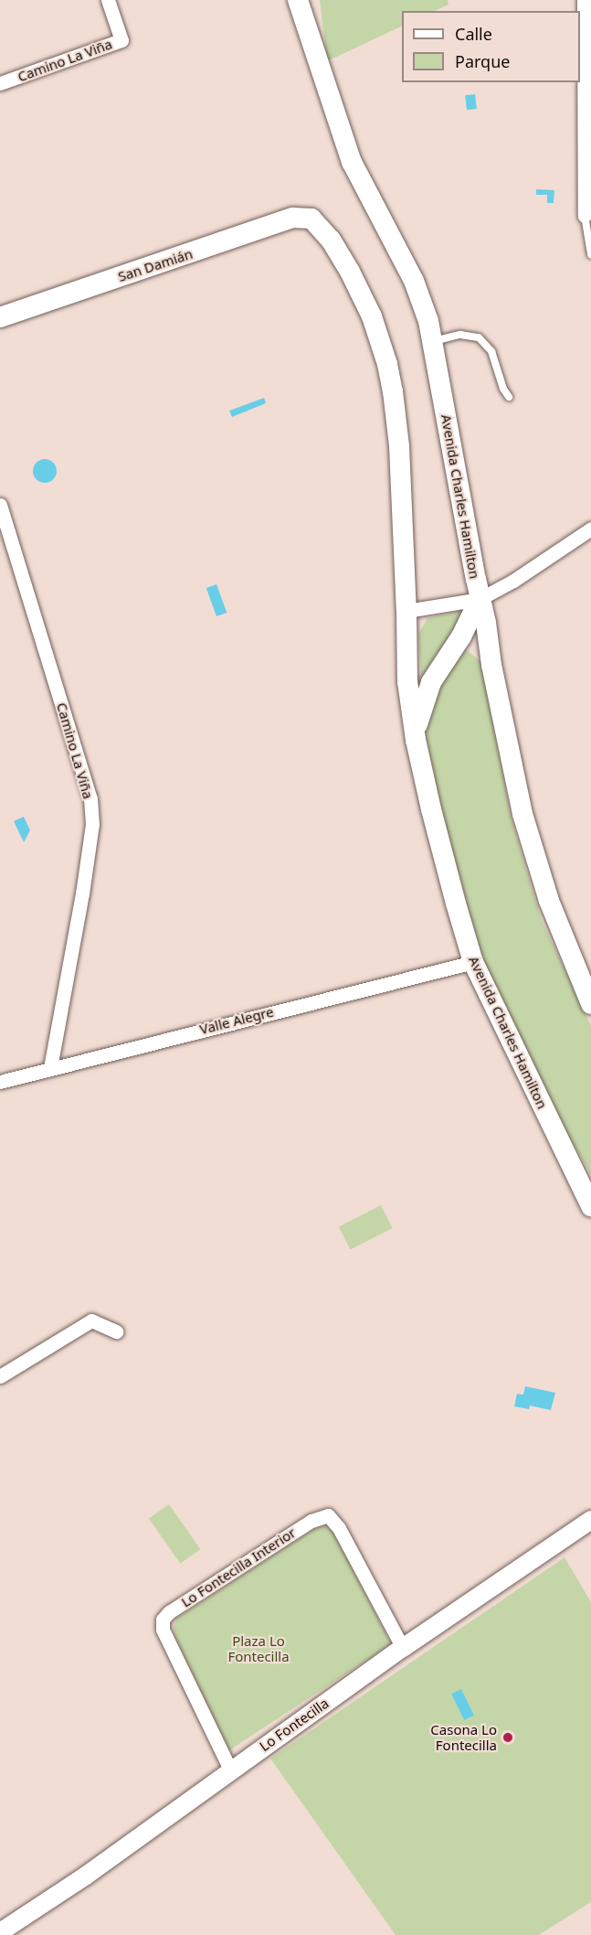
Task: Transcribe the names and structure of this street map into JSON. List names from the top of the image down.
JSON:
{
  "streets": {
    "main road": ["San Damián", "Avenida Charles Hamilton"],
    "street": [
      "Camino La Viña",
      "Valle Alegre",
      "Lo Fontecilla Interior",
      "Lo Fontecilla"
    ]
  },
  "crossings": [
    ["Camino La Viña", "Valle Alegre"],
    ["San Damián", "Avenida Charles Hamilton"],
    ["Avenida Charles Hamilton", "Valle Alegre"],
    ["Lo Fontecilla Interior", "Lo Fontecilla"]
  ],
  "parks": ["Plaza Lo Fontecilla"],
  "places": ["Casona Lo Fontecilla"],
  "legend": ["Calle", "Parque"]
}
